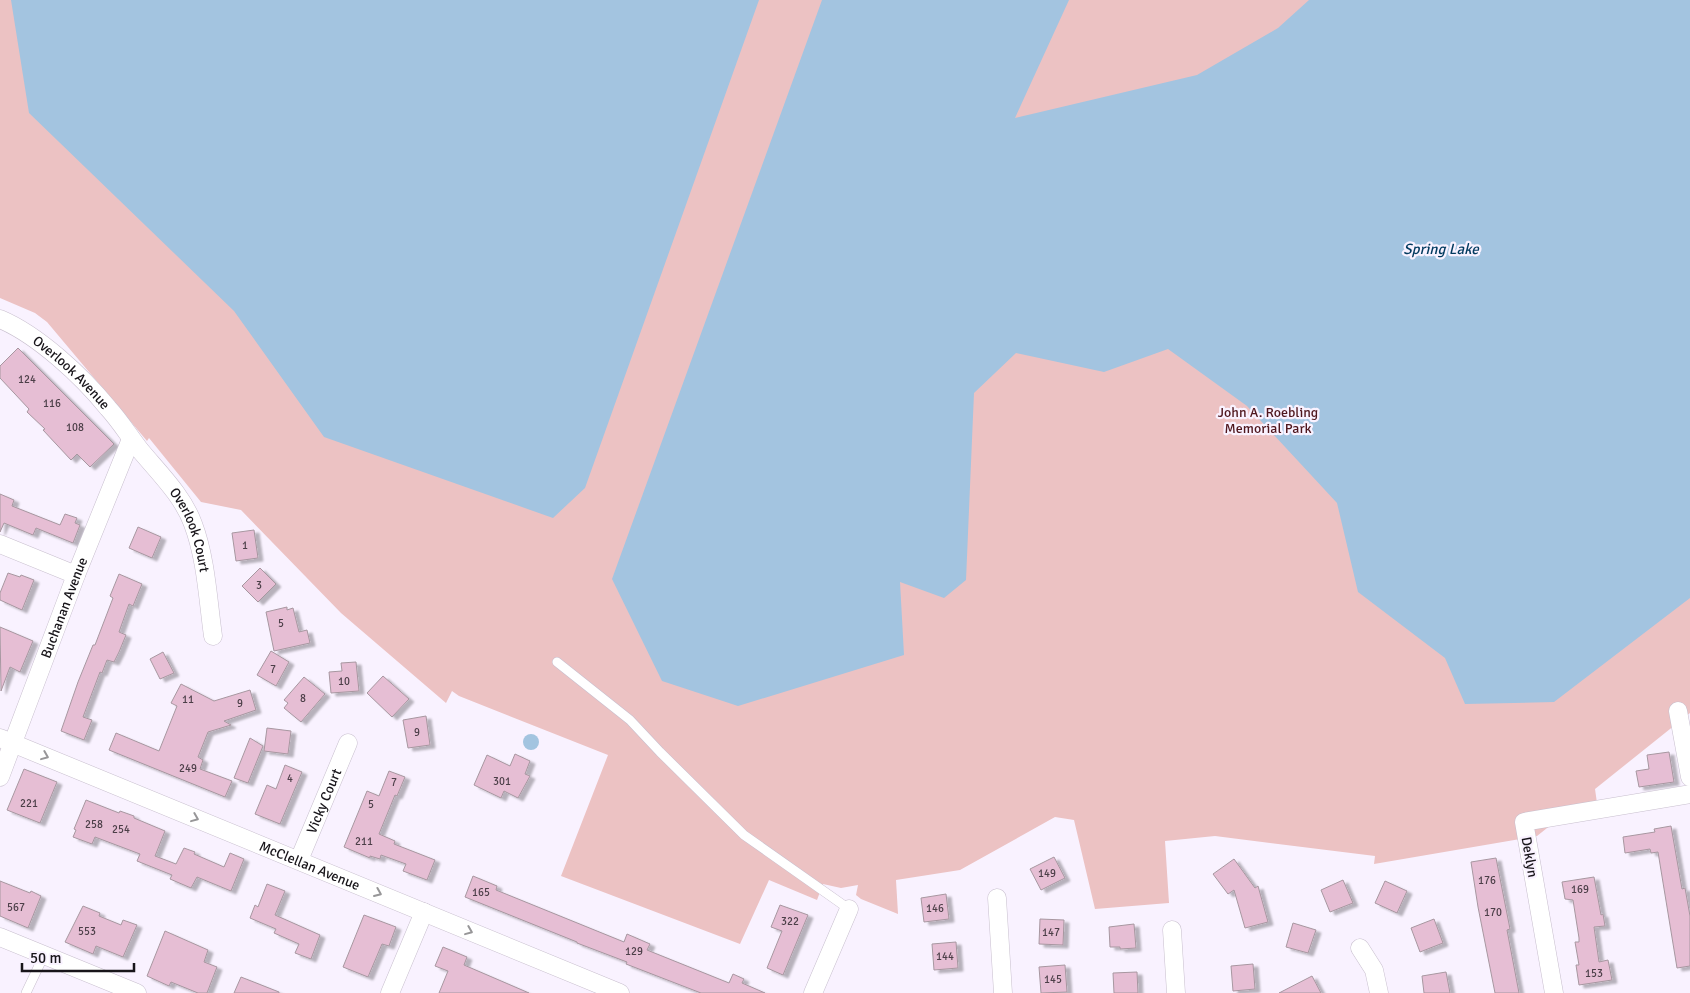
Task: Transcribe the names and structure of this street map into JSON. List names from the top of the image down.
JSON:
{
  "streets": {
    "street": [
      "Overlook Avenue",
      "Overlook Court",
      "Buchanan Avenue",
      "Vicky Court",
      "Deklyn",
      "McClellan Avenue"
    ]
  },
  "crossings": [
    ["Overlook Avenue", "Overlook Court"],
    ["Overlook Avenue", "Buchanan Avenue"],
    ["Overlook Court", "Buchanan Avenue"],
    ["Buchanan Avenue", "McClellan Avenue"],
    ["Vicky Court", "McClellan Avenue"]
  ],
  "one_way": ["McClellan Avenue"],
  "water": ["Spring Lake"],
  "parks": ["John A. Roebling Memorial Park"],
  "house_numbers": [
    "124",
    "116",
    "108",
    "1",
    "3",
    "5",
    "7",
    "10",
    "8",
    "11",
    "9",
    "9",
    "249",
    "4",
    "301",
    "7",
    "221",
    "5",
    "258",
    "254",
    "211",
    "149",
    "176",
    "169",
    "165",
    "567",
    "146",
    "170",
    "322",
    "553",
    "147",
    "129",
    "144",
    "153",
    "145"
  ],
  "scale_bar": "50 m"
}
